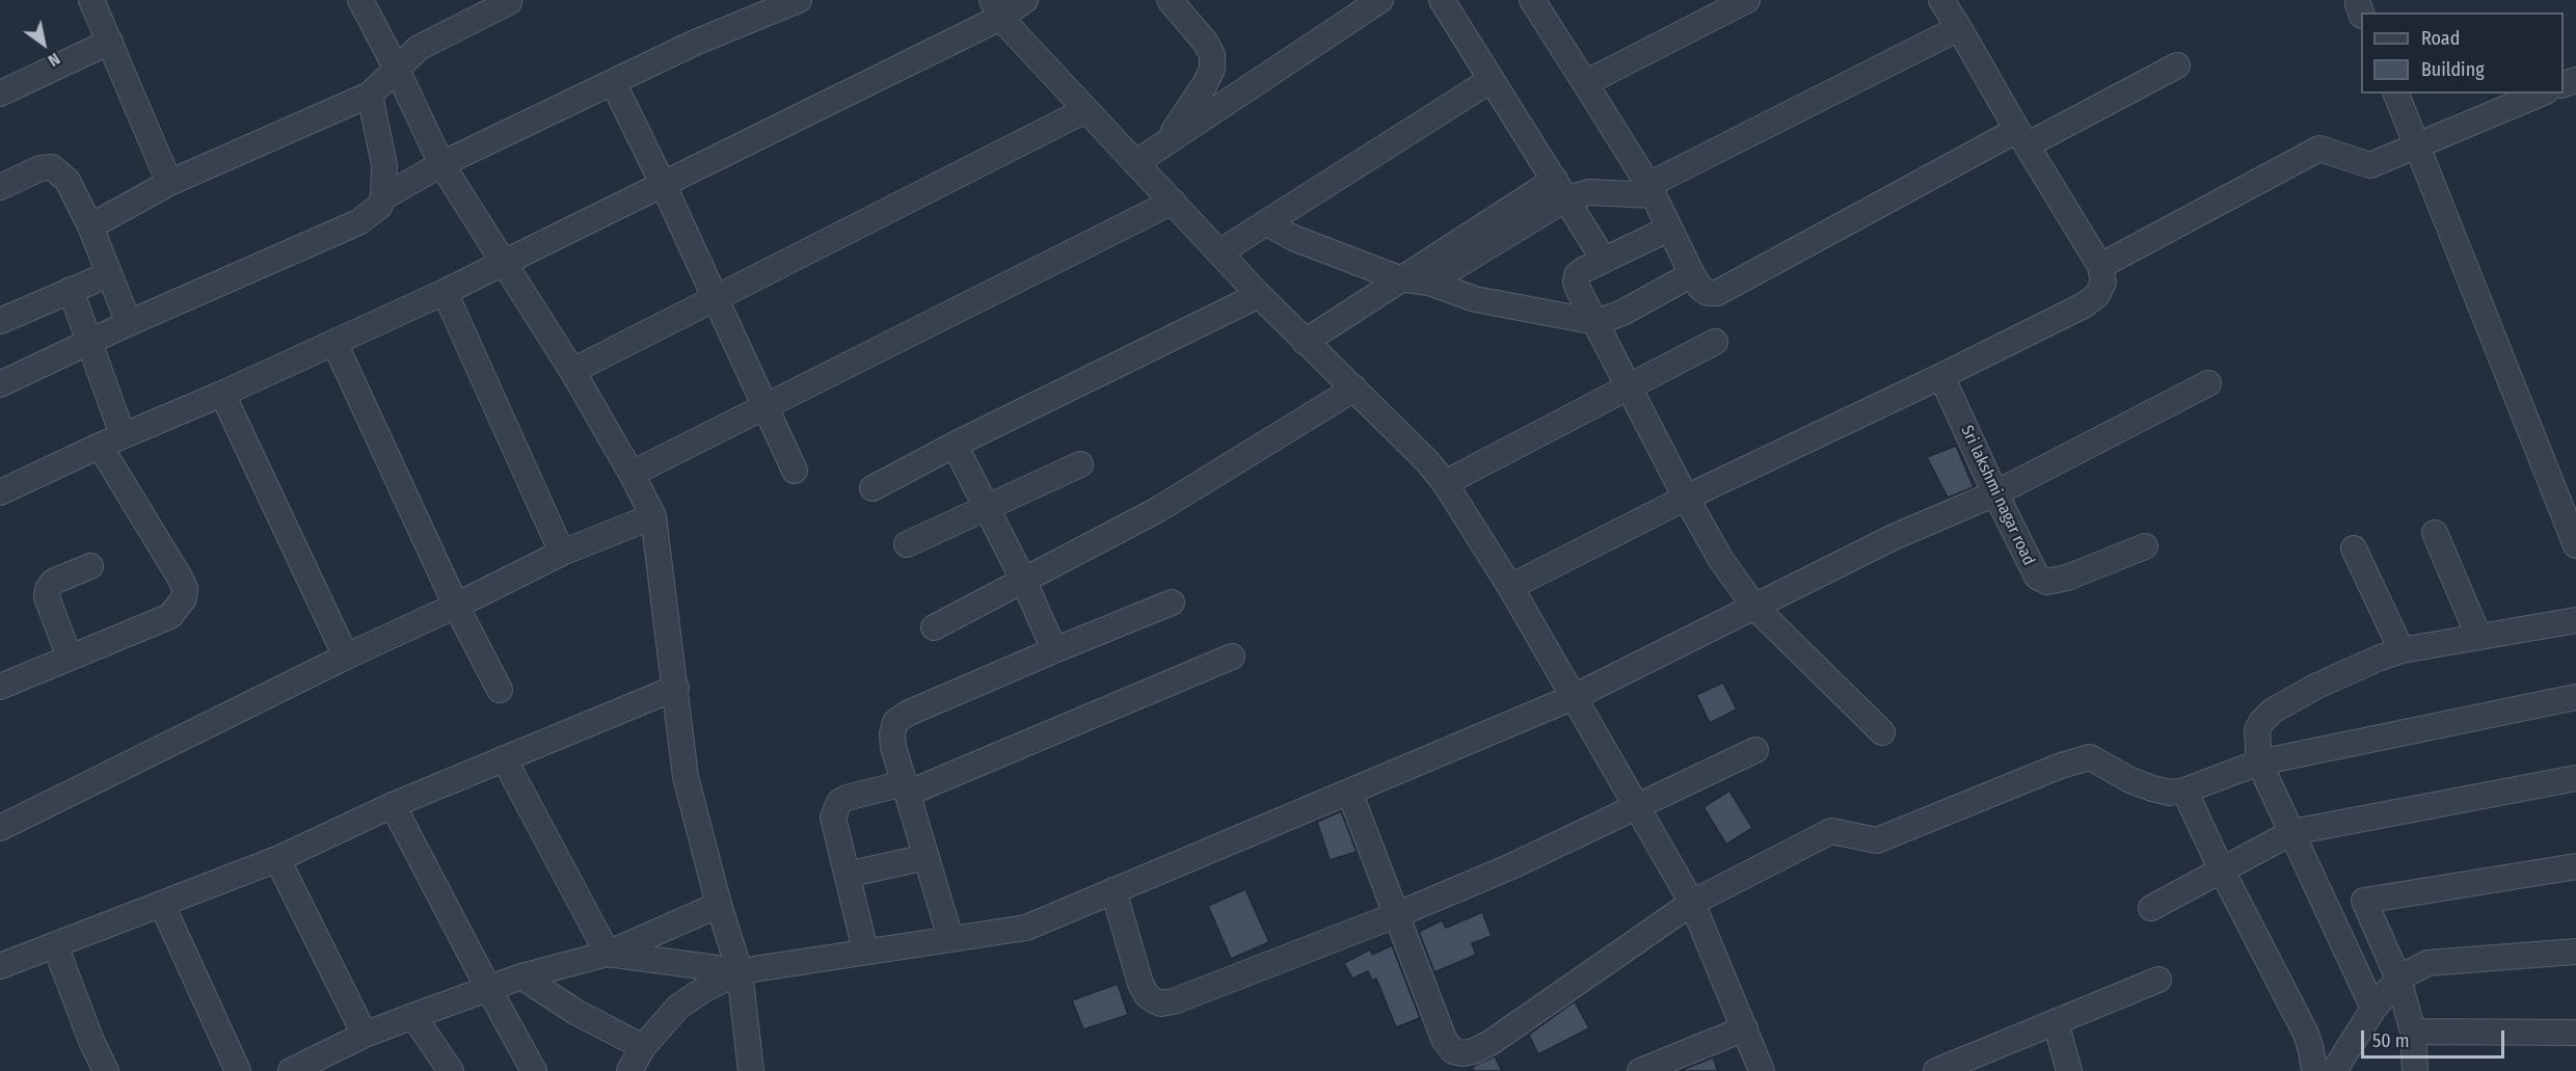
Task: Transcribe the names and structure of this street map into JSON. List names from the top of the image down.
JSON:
{
  "streets": {
    "street": ["Sri lakshmi nagar road"]
  },
  "legend": ["Road", "Building"],
  "scale_bar": "50 m",
  "north": "bottom right"
}
